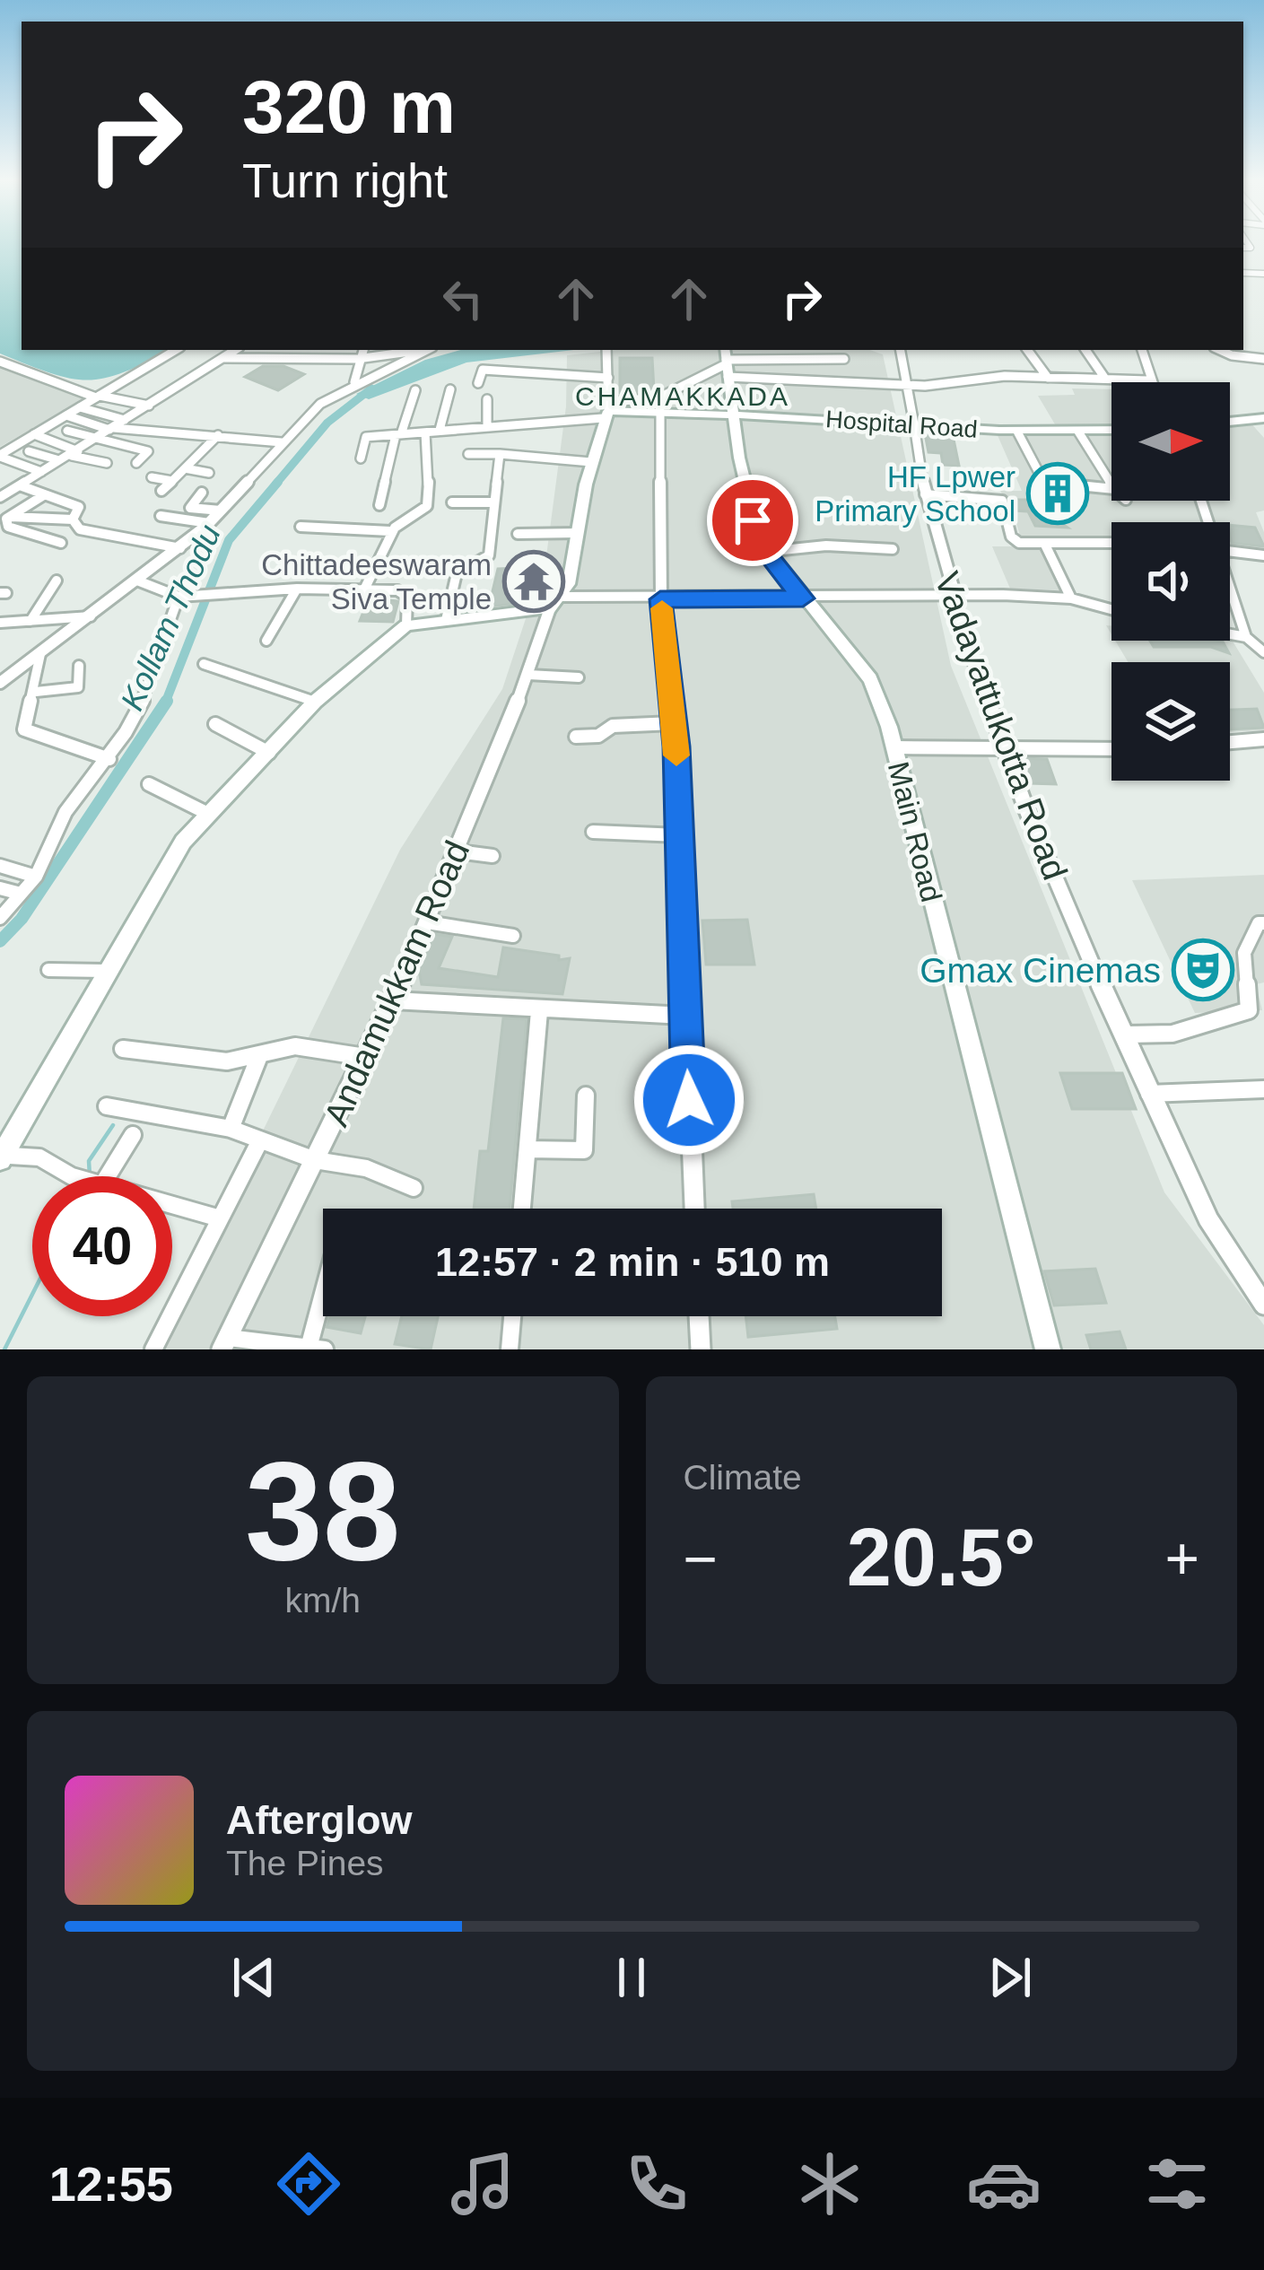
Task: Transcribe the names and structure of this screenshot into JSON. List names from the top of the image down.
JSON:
{
  "streets": {
    "main road": ["Hospital Road", "Main Road"],
    "street": ["Vadayattukotta Road", "Andamukkam Road"]
  },
  "crossings": [
    ["Hospital Road", "Vadayattukotta Road"],
    ["Hospital Road", "Main Road"]
  ],
  "districts": ["CHAMAKKADA"],
  "water": ["Kollam Thodu"],
  "places": {
    "building": ["HF Lpwer Primary School"],
    "temple": ["Chittadeeswaram Siva Temple"],
    "theatre": ["Gmax Cinemas"]
  },
  "north": "right",
  "page": {
    "turn": ["320 m", "Turn right"],
    "limit": "40",
    "trip": "12:57 · 2 min · 510 m",
    "tile": [
      ["38", "km/h"],
      "Climate"
    ],
    "heat": ["−", "20.5°", "+"],
    "song": ["Afterglow", "The Pines"],
    "tabs": "12:55"
  }
}
